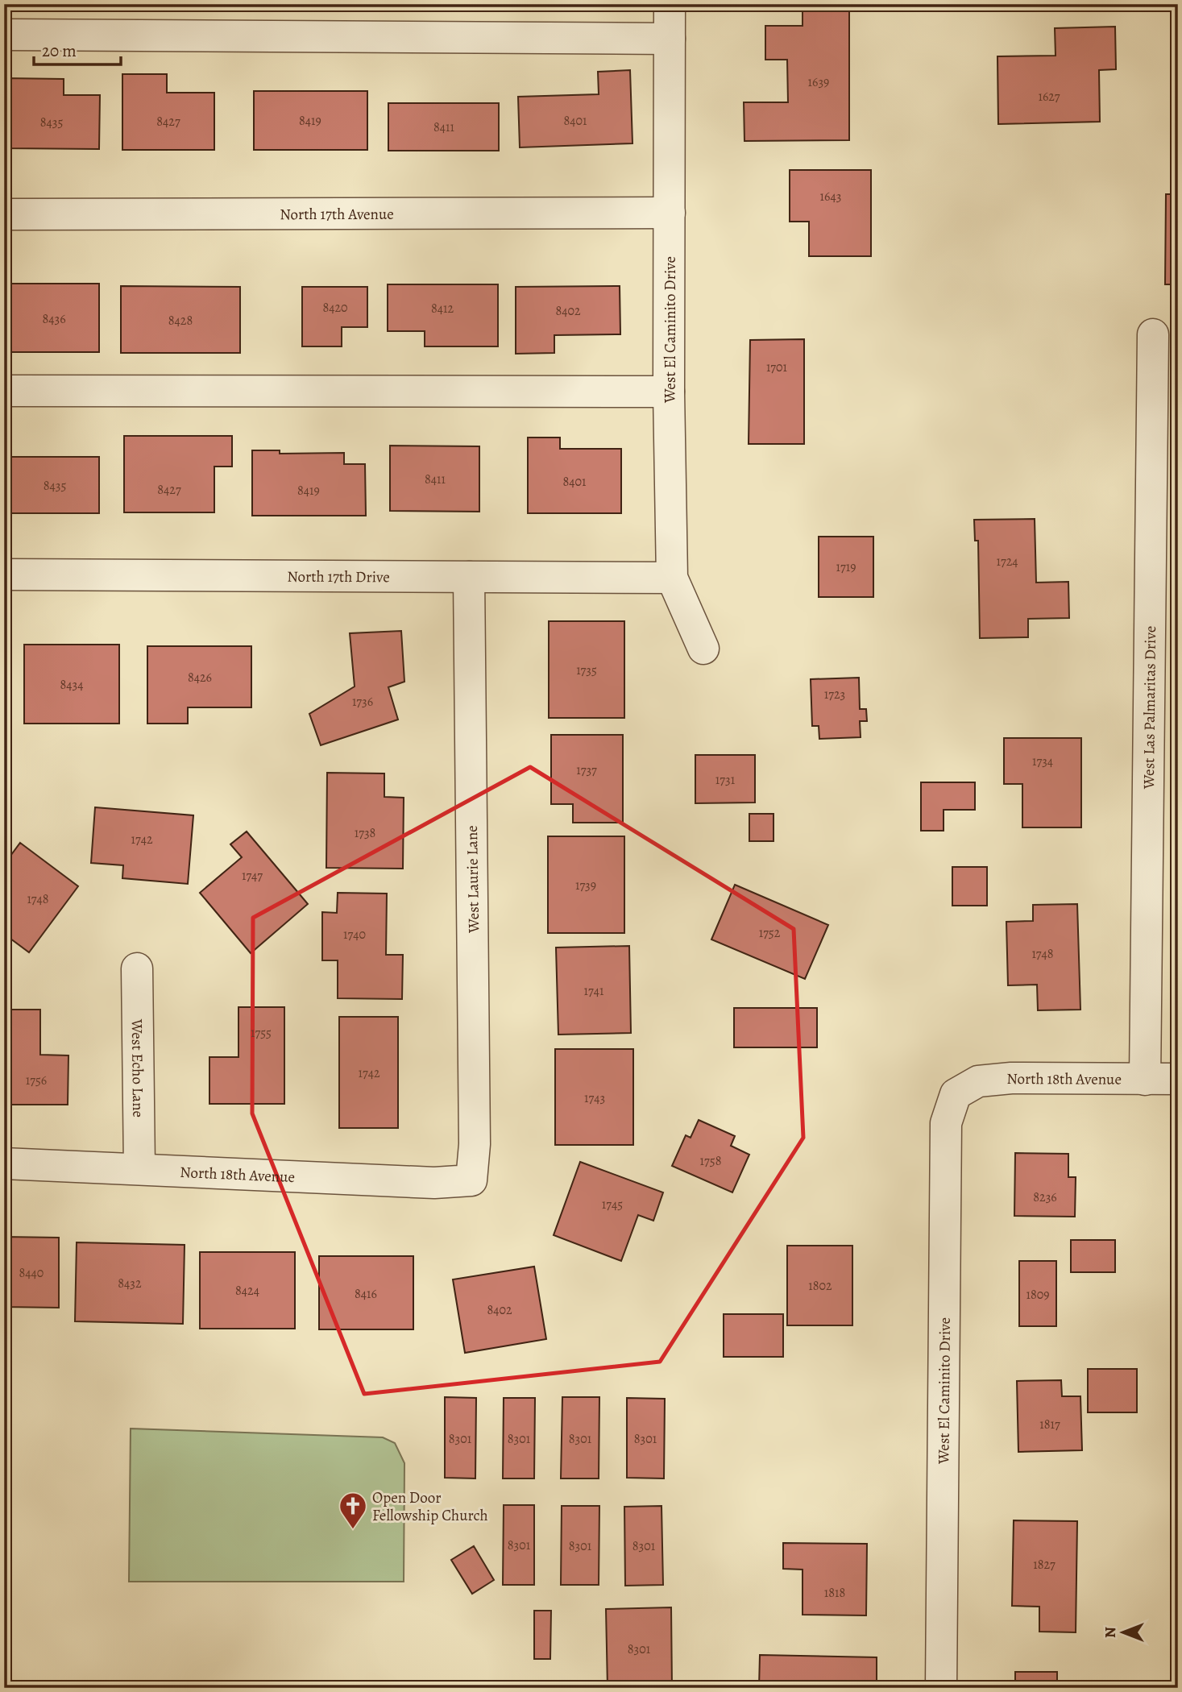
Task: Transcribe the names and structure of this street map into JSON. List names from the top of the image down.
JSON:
{
  "streets": {
    "street": [
      "North 17th Avenue",
      "West El Caminito Drive",
      "North 17th Drive",
      "West Las Palmaritas Drive",
      "West Laurie Lane",
      "West Echo Lane",
      "North 18th Avenue"
    ]
  },
  "crossings": [
    ["North 17th Avenue", "West El Caminito Drive"],
    ["West El Caminito Drive", "North 17th Drive"],
    ["West El Caminito Drive", "North 18th Avenue"],
    ["North 17th Drive", "West Laurie Lane"],
    ["West Las Palmaritas Drive", "North 18th Avenue"],
    ["West Laurie Lane", "North 18th Avenue"],
    ["West Echo Lane", "North 18th Avenue"]
  ],
  "places": {
    "church": ["Open Door Fellowship Church"]
  },
  "house_numbers": [
    "1639",
    "1627",
    "8419",
    "8401",
    "8427",
    "8435",
    "8411",
    "1643",
    "8420",
    "8412",
    "8402",
    "8436",
    "8428",
    "1701",
    "8411",
    "8401",
    "8435",
    "8427",
    "8419",
    "1724",
    "1719",
    "1735",
    "8426",
    "8434",
    "1723",
    "1736",
    "1734",
    "1737",
    "1731",
    "1738",
    "1742",
    "1747",
    "1739",
    "1748",
    "1752",
    "1740",
    "1748",
    "1741",
    "1755",
    "1742",
    "1756",
    "1743",
    "1758",
    "8236",
    "1745",
    "8440",
    "8432",
    "1802",
    "8424",
    "8416",
    "1809",
    "8402",
    "1817",
    "8301",
    "8301",
    "8301",
    "8301",
    "8301",
    "8301",
    "8301",
    "1827",
    "1818",
    "8301"
  ],
  "scale_bar": "20 m",
  "north": "left"
}
